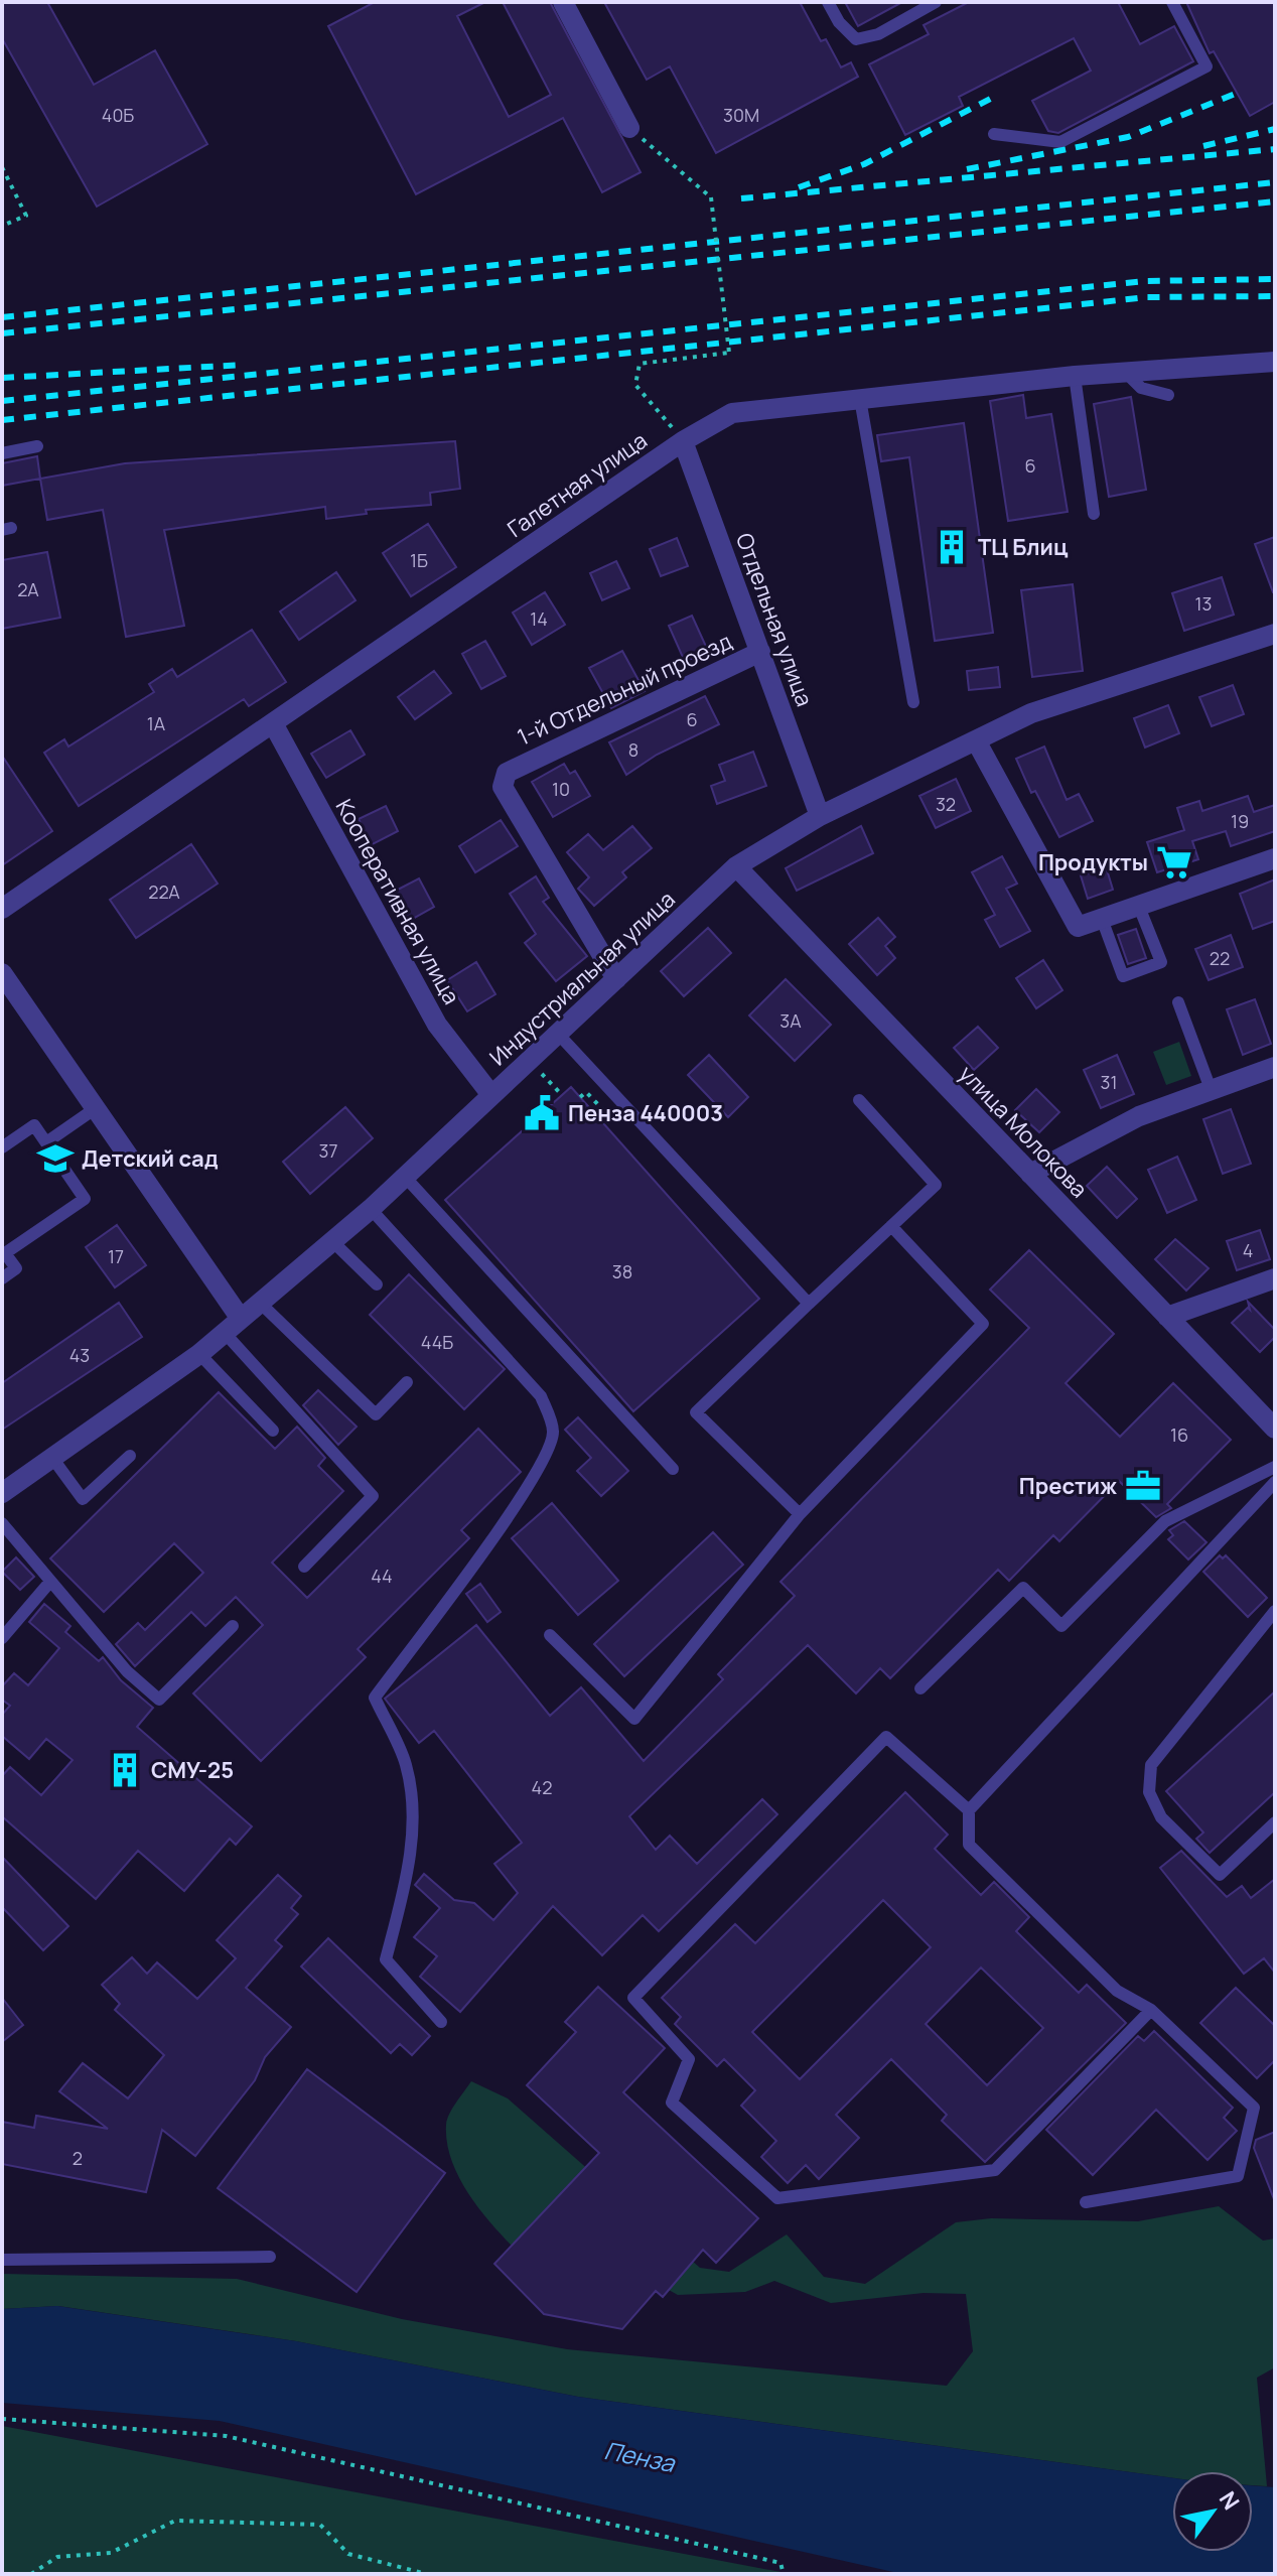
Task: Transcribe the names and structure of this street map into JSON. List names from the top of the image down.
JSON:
{
  "streets": {
    "street": [
      "Галетная улица",
      "Отдельная улица",
      "1-й Отдельный проезд",
      "Кооперативная улица",
      "Индустриальная улица",
      "улица Молокова"
    ]
  },
  "crossings": [
    ["Галетная улица", "Отдельная улица"],
    ["Галетная улица", "Кооперативная улица"],
    ["Отдельная улица", "1-й Отдельный проезд"],
    ["Отдельная улица", "Индустриальная улица"],
    ["1-й Отдельный проезд", "Индустриальная улица"],
    ["Кооперативная улица", "Индустриальная улица"],
    ["Индустриальная улица", "улица Молокова"]
  ],
  "water": ["Пенза"],
  "places": {
    "building": ["ТЦ Блиц", "СМУ-25"],
    "supermarket": ["Продукты"],
    "public building": ["Пенза 440003"],
    "school or university": ["Детский сад"],
    "office": ["Престиж"]
  },
  "house_numbers": [
    "40Б",
    "30М",
    "6",
    "1Б",
    "2А",
    "13",
    "14",
    "6",
    "1А",
    "8",
    "10",
    "32",
    "19",
    "22А",
    "22",
    "3А",
    "31",
    "37",
    "4",
    "17",
    "38",
    "44Б",
    "43",
    "16",
    "44",
    "42",
    "2"
  ],
  "north": "top right"
}
